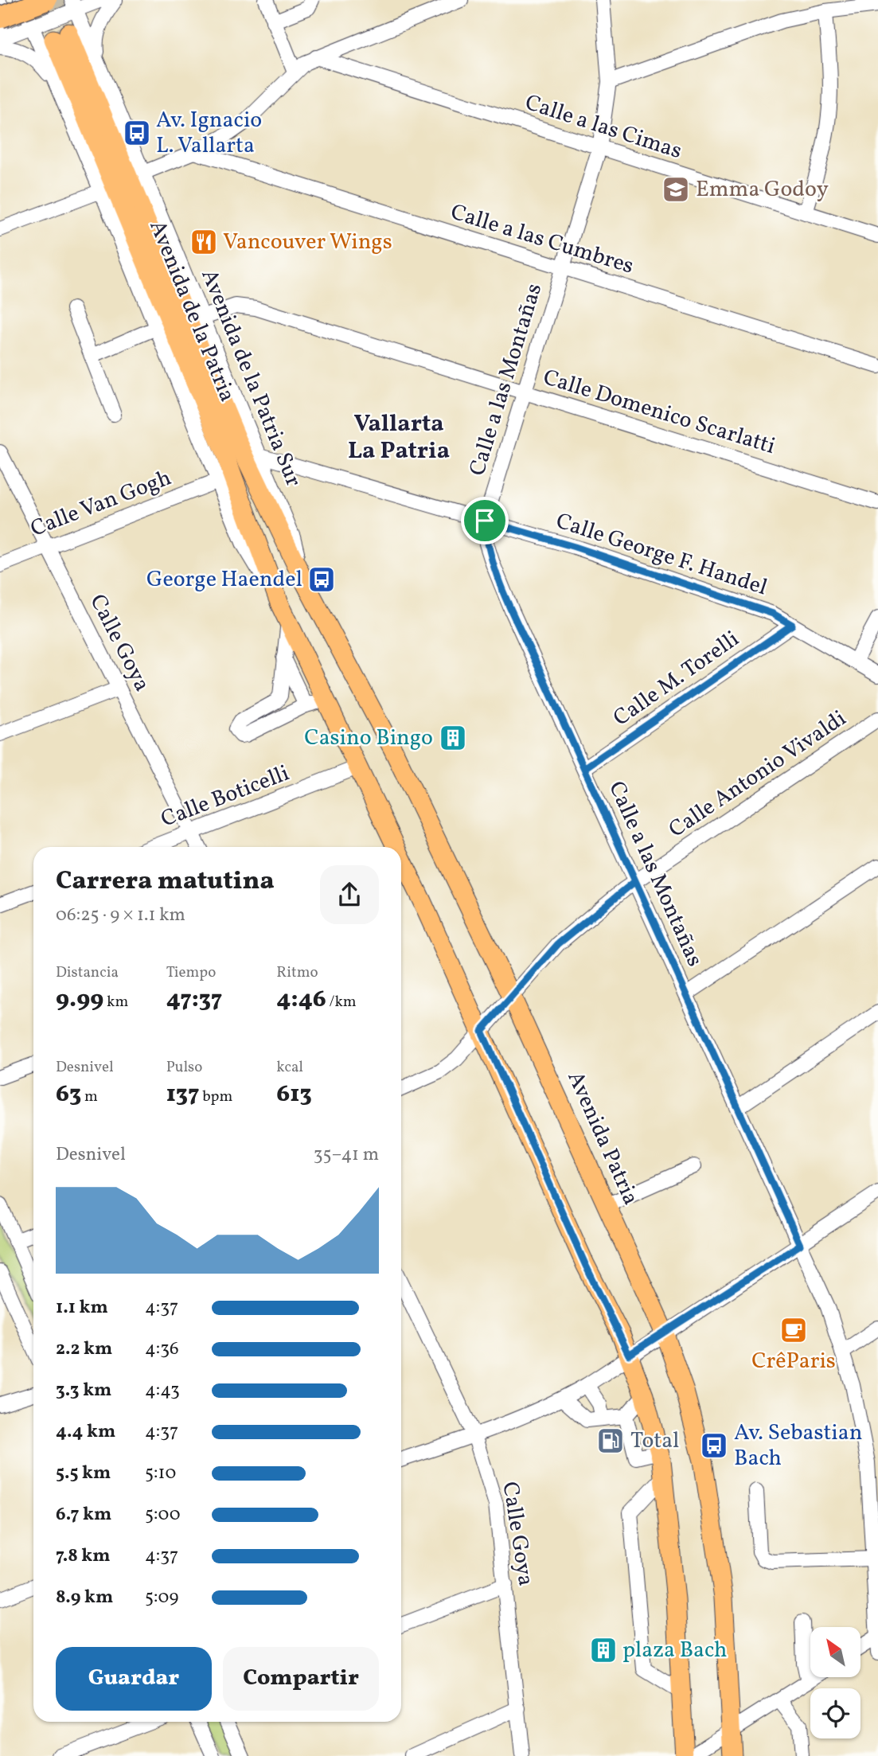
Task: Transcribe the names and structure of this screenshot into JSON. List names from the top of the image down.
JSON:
{
  "streets": {
    "main road": ["Avenida de la Patria", "Avenida Patria"],
    "street": [
      "Calle a las Cimas",
      "Calle a las Cumbres",
      "Avenida de la Patria Sur",
      "Calle a las Montañas",
      "Calle Domenico Scarlatti",
      "Calle Van Gogh",
      "Calle George F. Handel",
      "Calle Goya",
      "Calle M. Torelli",
      "Calle Antonio Vivaldi",
      "Calle Boticelli"
    ]
  },
  "crossings": [
    ["Calle a las Cimas", "Calle a las Montañas"],
    ["Calle a las Cumbres", "Calle a las Montañas"],
    ["Avenida de la Patria", "Avenida de la Patria Sur"],
    ["Avenida de la Patria", "Avenida Patria"],
    ["Avenida de la Patria Sur", "Calle Domenico Scarlatti"],
    ["Avenida de la Patria Sur", "Calle George F. Handel"],
    ["Avenida de la Patria Sur", "Avenida Patria"],
    ["Calle a las Montañas", "Calle Domenico Scarlatti"],
    ["Calle a las Montañas", "Calle George F. Handel"],
    ["Calle a las Montañas", "Calle M. Torelli"],
    ["Calle a las Montañas", "Calle Antonio Vivaldi"],
    ["Calle Van Gogh", "Calle Goya"],
    ["Calle George F. Handel", "Calle M. Torelli"],
    ["Calle Goya", "Calle Boticelli"],
    ["Calle Antonio Vivaldi", "Avenida Patria"]
  ],
  "districts": ["Vallarta La Patria"],
  "places": {
    "bus stop": ["Av. Ignacio L. Vallarta", "George Haendel", "Av. Sebastian Bach"],
    "school or university": ["Emma Godoy"],
    "restaurant": ["Vancouver Wings"],
    "building": ["Casino Bingo", "plaza Bach"],
    "cafe": ["CrêParis"],
    "fuel station": ["Total"]
  },
  "north": "top left",
  "page": {
    "heading": ["Carrera matutina", "06:25 · 9 × 1.1 km"],
    "stats": [
      ["Distancia", "9.99 km"],
      ["Tiempo", "47:37"],
      ["Ritmo", "4:46 /km"],
      ["Desnivel", "63 m"],
      ["Pulso", "137 bpm"],
      ["kcal", "613"]
    ],
    "chart": ["Desnivel", "35–41 m"],
    "list": [
      {
        "name": "1.1 km",
        "note": "4:37"
      },
      {
        "name": "2.2 km",
        "note": "4:36"
      },
      {
        "name": "3.3 km",
        "note": "4:43"
      },
      {
        "name": "4.4 km",
        "note": "4:37"
      },
      {
        "name": "5.5 km",
        "note": "5:10"
      },
      {
        "name": "6.7 km",
        "note": "5:00"
      },
      {
        "name": "7.8 km",
        "note": "4:37"
      },
      {
        "name": "8.9 km",
        "note": "5:09"
      }
    ],
    "buttons": ["Guardar", "Compartir"]
  }
}
